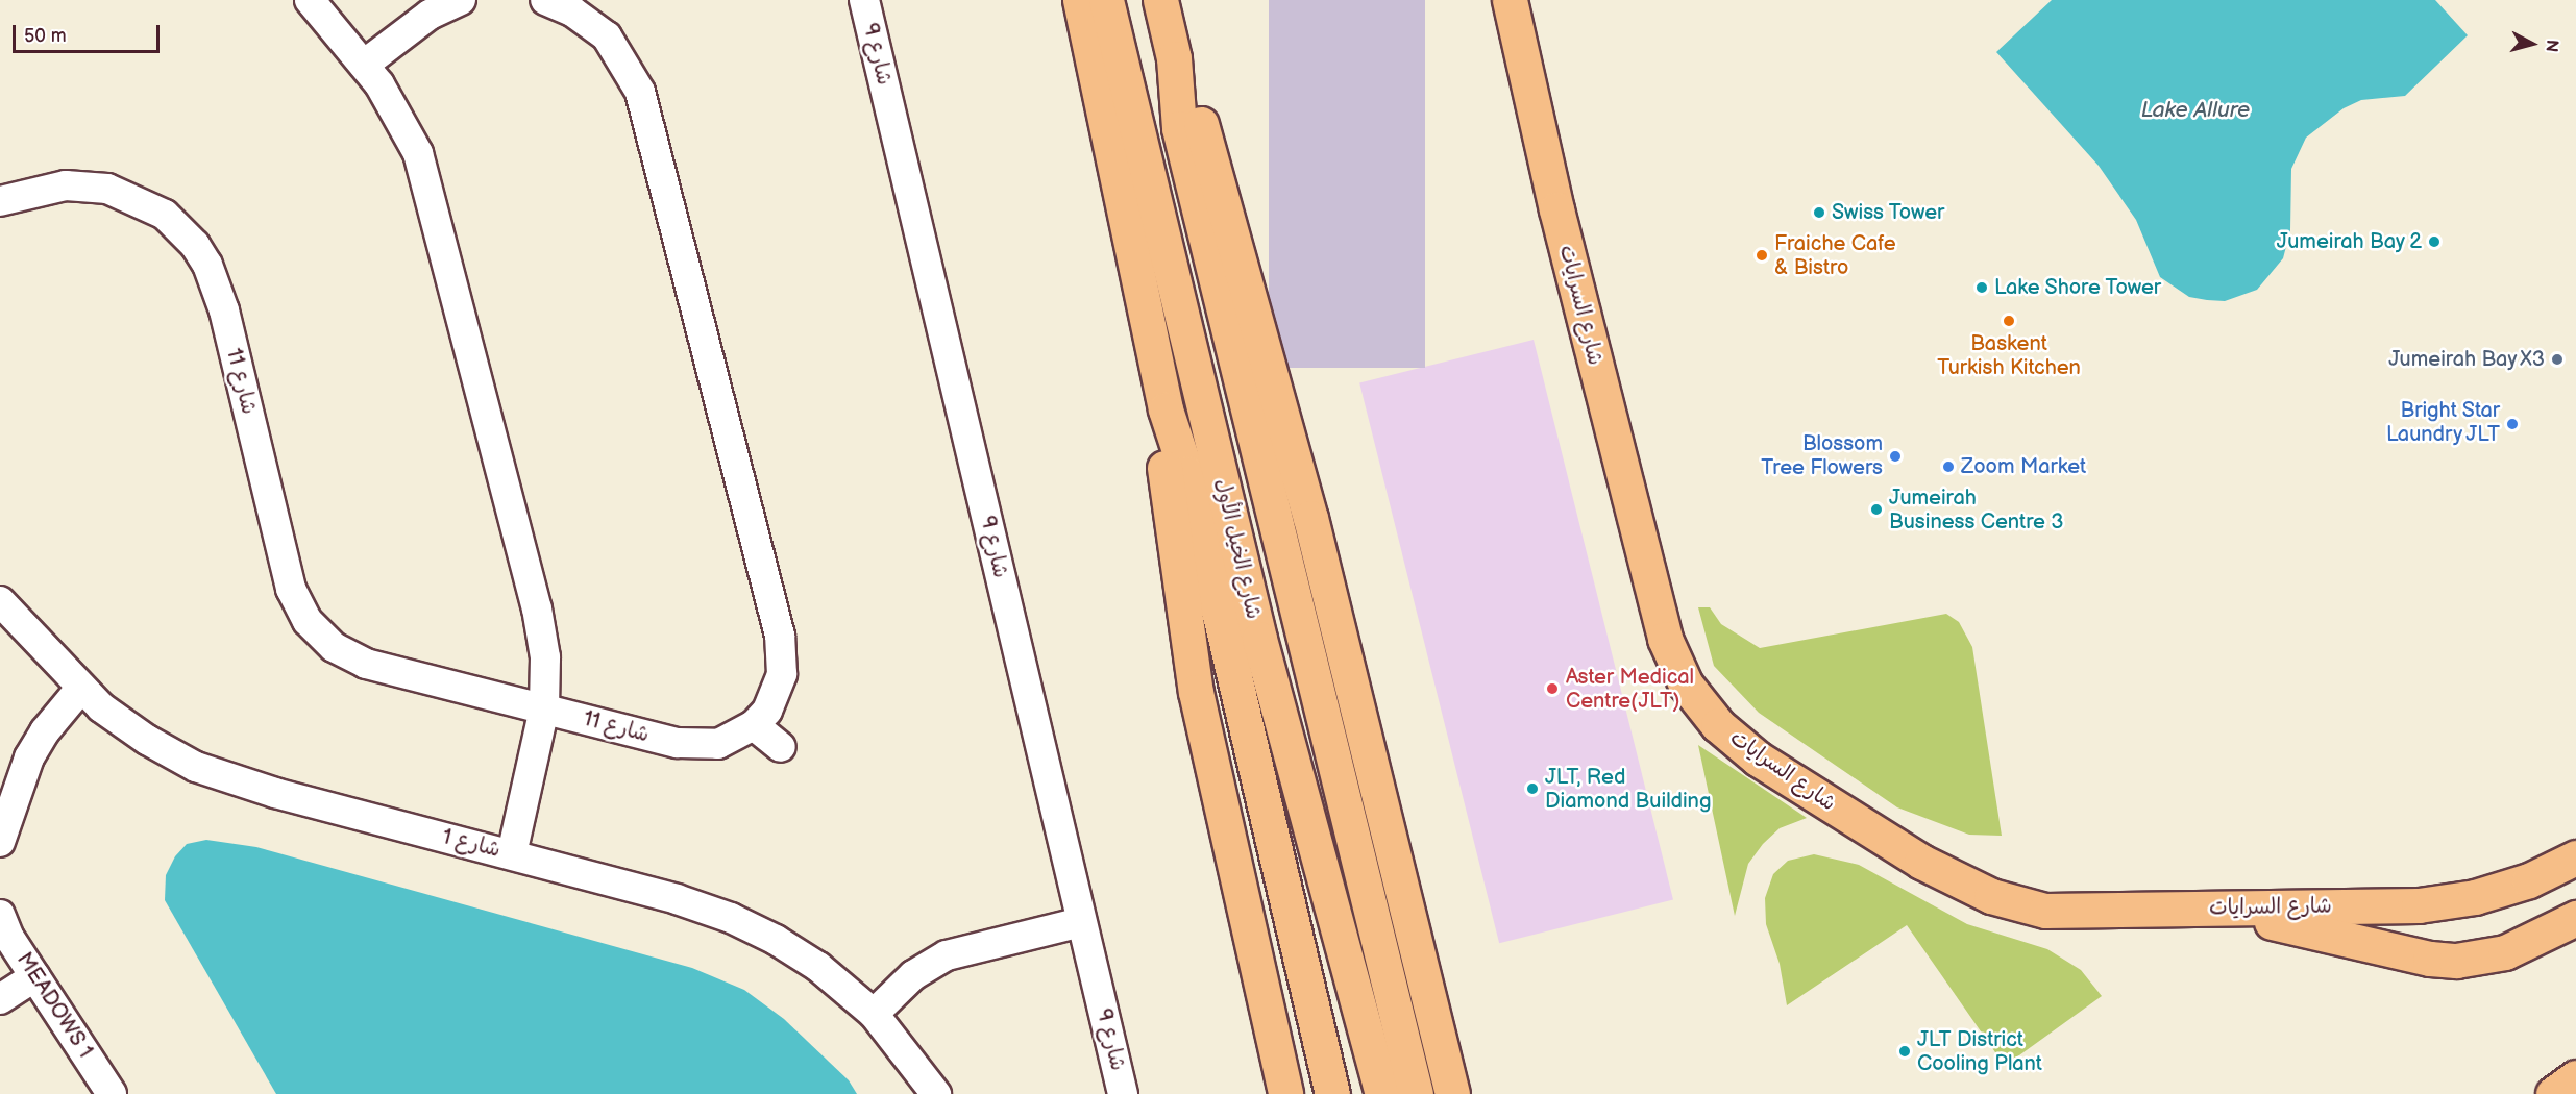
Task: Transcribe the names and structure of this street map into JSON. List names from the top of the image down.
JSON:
{
  "streets": {
    "main road": ["شارع السرايات", "شارع الخيل الأول"],
    "street": [
      "شارع 9",
      "شارع 11",
      "شارع 1",
      "MEADOWS 1"
    ]
  },
  "water": ["Lake Allure"],
  "places": [
    "Swiss Tower",
    "Jumeirah Bay 2",
    "Fraiche Cafe & Bistro",
    "Lake Shore Tower",
    "Baskent Turkish Kitchen",
    "Jumeirah Bay X3",
    "Bright Star Laundry JLT",
    "Blossom Tree Flowers",
    "Zoom Market",
    "Jumeirah Business Centre 3",
    "Aster Medical Centre(JLT)",
    "JLT, Red Diamond Building",
    "JLT District Cooling Plant"
  ],
  "scale_bar": "50 m",
  "north": "right"
}
